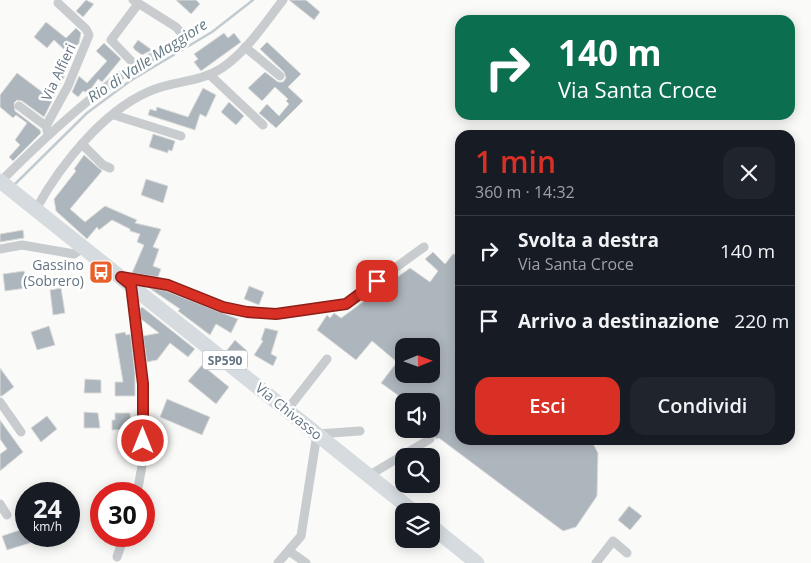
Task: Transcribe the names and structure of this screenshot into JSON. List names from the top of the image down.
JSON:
{
  "streets": {
    "main road": ["SP590", "Via Chivasso"],
    "street": ["Via Alfieri"]
  },
  "water": ["Rio di Valle Maggiore"],
  "places": {
    "bus stop": ["Gassino (Sobrero)"]
  },
  "north": "right",
  "page": {
    "turn": ["140 m", "Via Santa Croce"],
    "heading": ["1 min", "360 m · 14:32"],
    "list": [
      {
        "name": "Svolta a destra",
        "note": "Via Santa Croce",
        "value": "140 m"
      },
      {
        "name": "Arrivo a destinazione",
        "value": "220 m"
      }
    ],
    "buttons": ["Esci", "Condividi"],
    "speed": "24 km/h",
    "limit": "30"
  }
}
